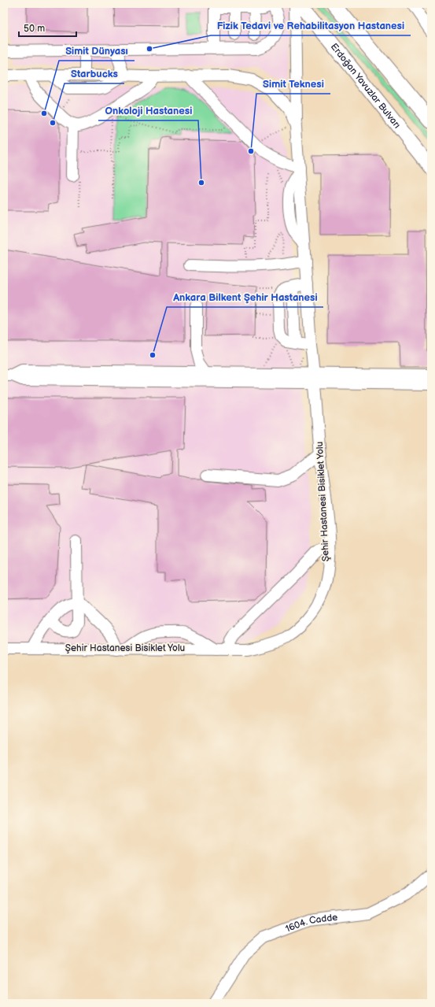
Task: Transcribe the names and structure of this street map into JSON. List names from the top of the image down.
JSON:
{
  "streets": {
    "main road": ["Erdoğan Yavuzlar Bulvarı"],
    "street": ["1604. Cadde"]
  },
  "places": [
    "Fizik Tedavi ve Rehabilitasyon Hastanesi",
    "Simit Dünyası",
    "Starbucks",
    "Simit Teknesi",
    "Onkoloji Hastanesi",
    "Ankara Bilkent Şehir Hastanesi"
  ],
  "scale_bar": "50 m"
}
